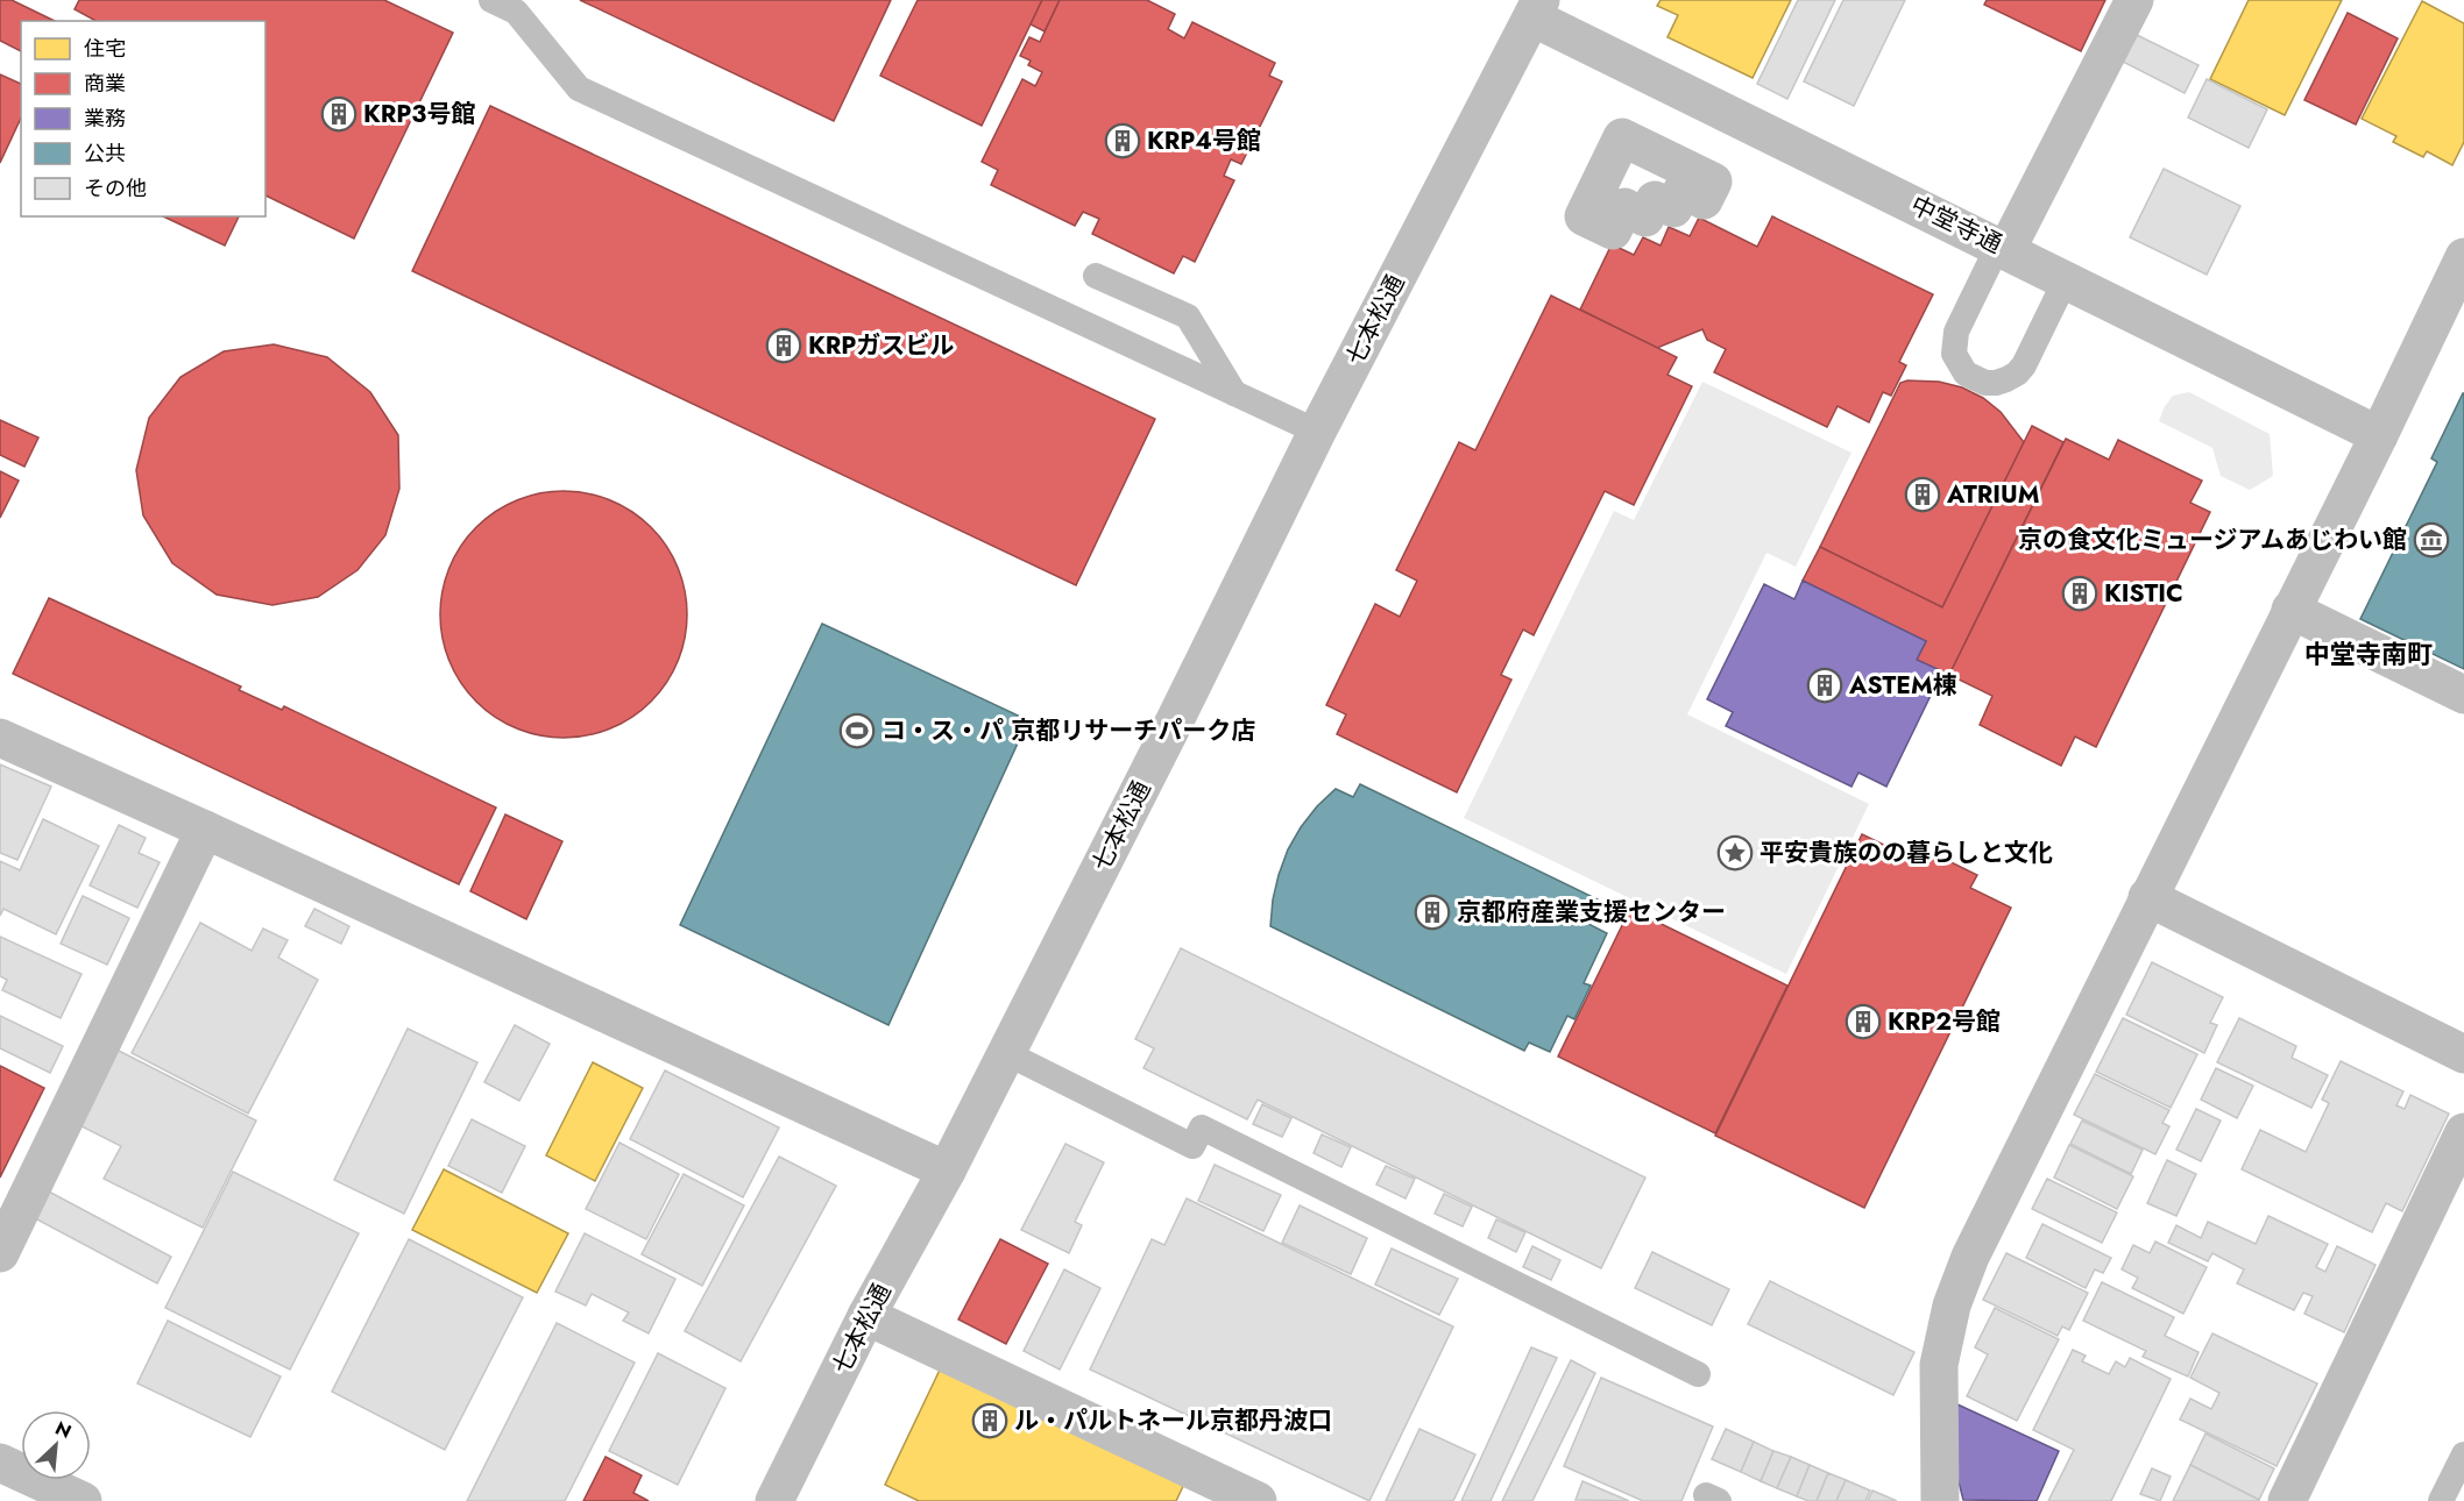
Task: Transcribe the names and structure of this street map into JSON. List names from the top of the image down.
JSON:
{
  "streets": {
    "street": ["中堂寺通", "七本松通"]
  },
  "crossings": [
    ["中堂寺通", "七本松通"]
  ],
  "districts": ["中堂寺南町"],
  "places": {
    "building": [
      "KRP3号館",
      "KRP4号館",
      "KRPガスビル",
      "ATRIUM",
      "KISTIC",
      "ASTEM棟",
      "京都府産業支援センター",
      "KRP2号館",
      "ル・パルトネール京都丹波口"
    ],
    "museum": ["京の食文化ミュージアムあじわい館"],
    "sports": ["コ・ス・パ 京都リサーチパーク店"],
    "place": ["平安貴族のの暮らしと文化"]
  },
  "legend": [
    "住宅",
    "商業",
    "業務",
    "公共",
    "その他"
  ],
  "north": "top right"
}
